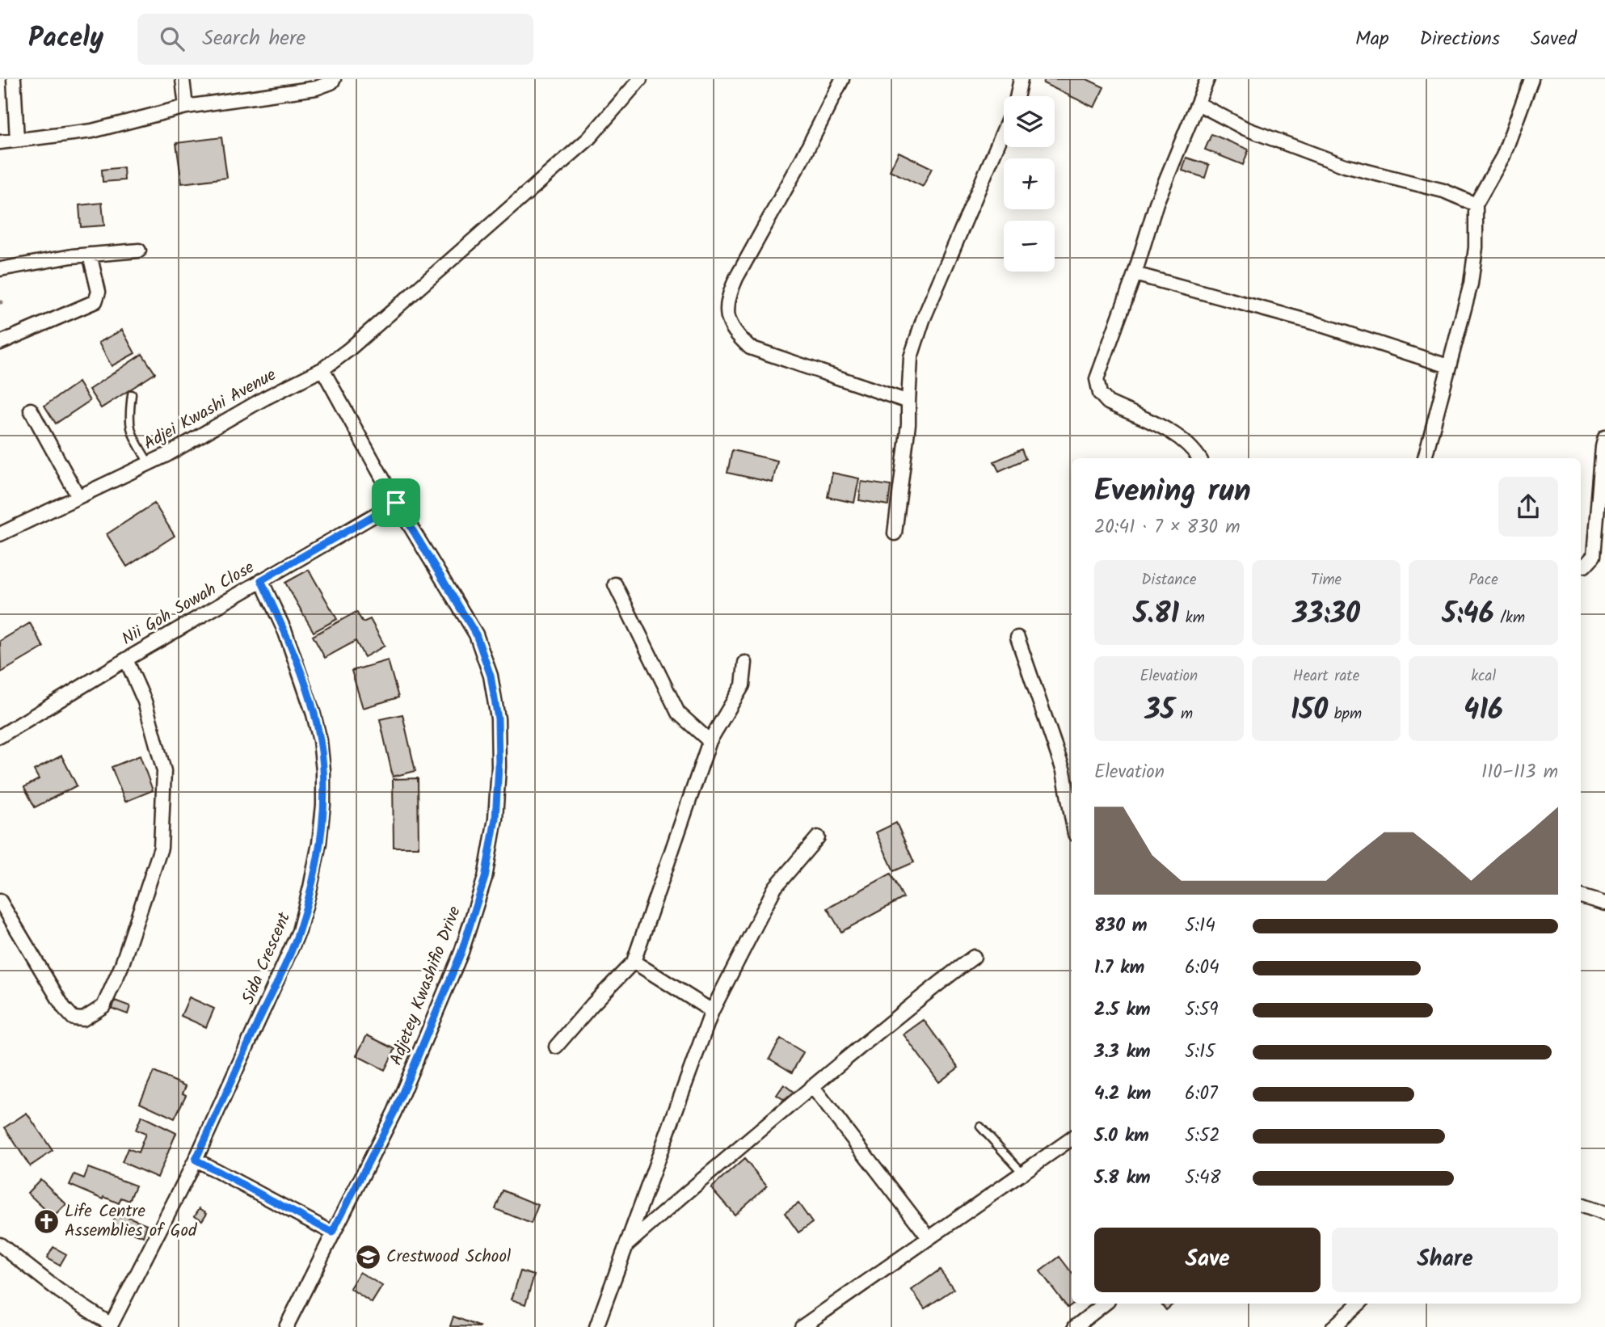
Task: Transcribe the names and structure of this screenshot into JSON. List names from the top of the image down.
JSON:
{
  "streets": {
    "street": [
      "Adjei Kwashi Avenue",
      "Nii Goh Sowah Close",
      "Sida Crescent",
      "Adjetey Kwashifio Drive"
    ]
  },
  "crossings": [
    ["Adjei Kwashi Avenue", "Adjetey Kwashifio Drive"],
    ["Nii Goh Sowah Close", "Sida Crescent"],
    ["Nii Goh Sowah Close", "Adjetey Kwashifio Drive"]
  ],
  "places": {
    "church": ["Life Centre Assemblies of God"],
    "school or university": ["Crestwood School"]
  },
  "page": {
    "header": "Pacely",
    "search": "Search here",
    "nav": ["Map", "Directions", "Saved"],
    "map_buttons": ["+", "−"],
    "heading": ["Evening run", "20:41 · 7 × 830 m"],
    "stats": [
      ["Distance", "5.81 km"],
      ["Time", "33:30"],
      ["Pace", "5:46 /km"],
      ["Elevation", "35 m"],
      ["Heart rate", "150 bpm"],
      ["kcal", "416"]
    ],
    "chart": ["Elevation", "110–113 m"],
    "list": [
      {
        "name": "830 m",
        "note": "5:14"
      },
      {
        "name": "1.7 km",
        "note": "6:04"
      },
      {
        "name": "2.5 km",
        "note": "5:59"
      },
      {
        "name": "3.3 km",
        "note": "5:15"
      },
      {
        "name": "4.2 km",
        "note": "6:07"
      },
      {
        "name": "5.0 km",
        "note": "5:52"
      },
      {
        "name": "5.8 km",
        "note": "5:48"
      }
    ],
    "buttons": ["Save", "Share"]
  }
}
